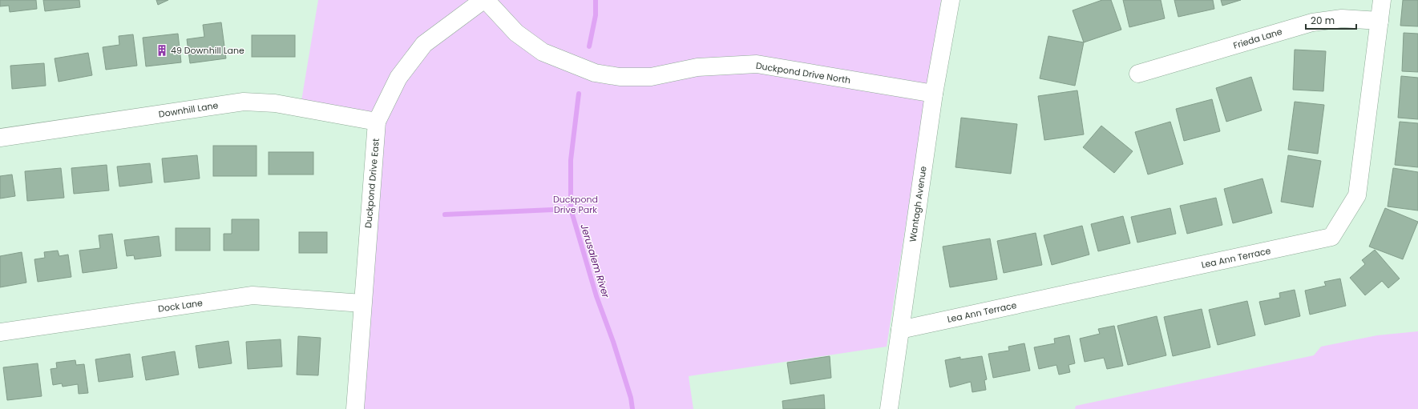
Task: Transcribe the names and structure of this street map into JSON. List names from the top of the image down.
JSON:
{
  "streets": {
    "street": [
      "Frieda Lane",
      "Duckpond Drive North",
      "Downhill Lane",
      "Duckpond Drive East",
      "Wantagh Avenue",
      "Lea Ann Terrace",
      "Dock Lane"
    ]
  },
  "crossings": [
    ["Frieda Lane", "Lea Ann Terrace"],
    ["Duckpond Drive North", "Wantagh Avenue"],
    ["Downhill Lane", "Duckpond Drive East"],
    ["Duckpond Drive East", "Dock Lane"],
    ["Wantagh Avenue", "Lea Ann Terrace"]
  ],
  "water": ["Jerusalem River"],
  "parks": ["Duckpond Drive Park"],
  "places": {
    "building": ["49 Downhill Lane"]
  },
  "scale_bar": "20 m"
}
